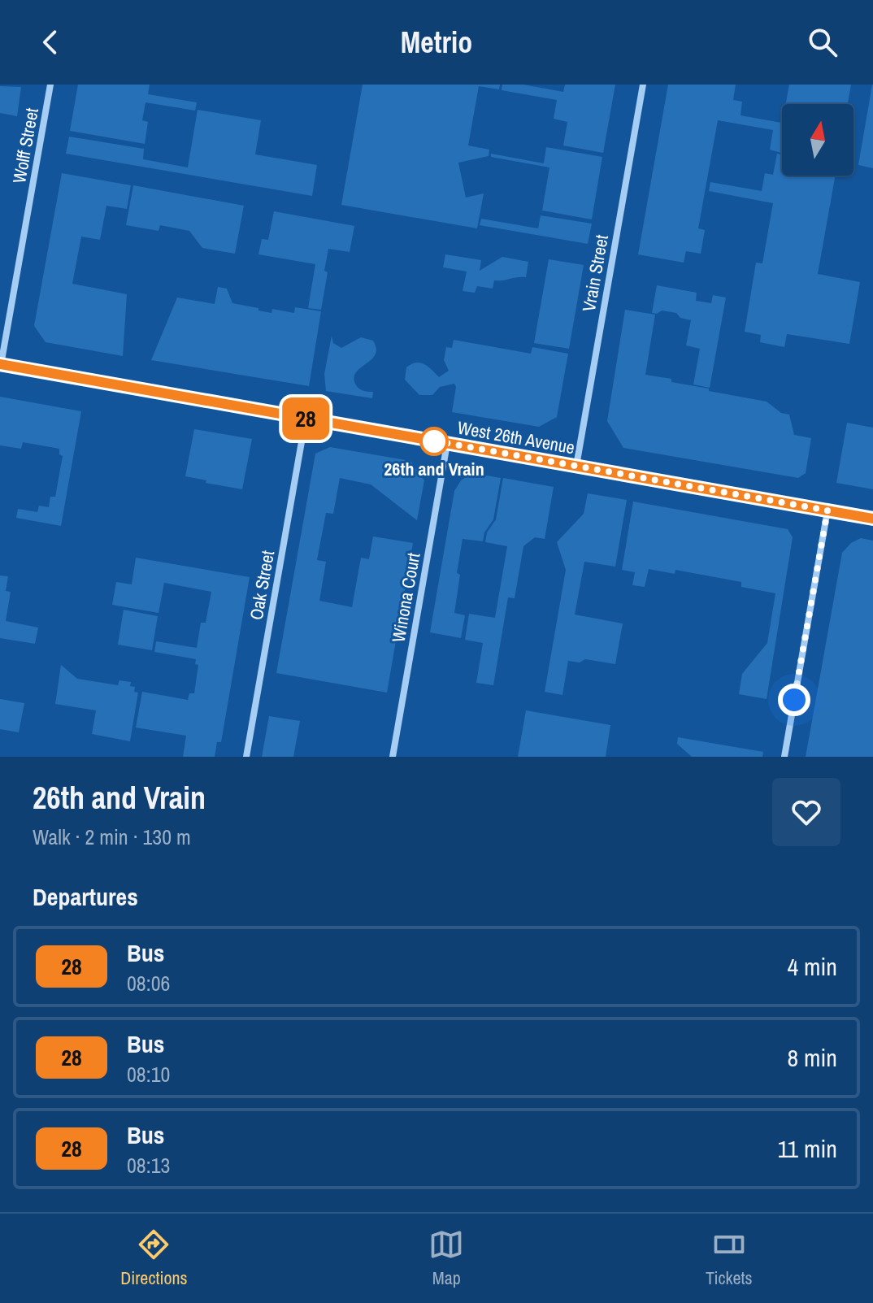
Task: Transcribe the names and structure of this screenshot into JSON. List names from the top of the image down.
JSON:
{
  "streets": {
    "street": [
      "Wolff Street",
      "Vrain Street",
      "West 26th Avenue",
      "Oak Street",
      "Winona Court"
    ]
  },
  "crossings": [
    ["Wolff Street", "West 26th Avenue"],
    ["Vrain Street", "West 26th Avenue"],
    ["West 26th Avenue", "Oak Street"],
    ["West 26th Avenue", "Winona Court"]
  ],
  "places": ["26th and Vrain"],
  "lines": ["bus line 28"],
  "north": "top",
  "page": {
    "header": "Metrio",
    "on_map": "28",
    "heading": [
      ["26th and Vrain", "Walk · 2 min · 130 m"],
      "Departures"
    ],
    "list": [
      {
        "mark": "28",
        "name": "Bus",
        "note": "08:06",
        "value": "4 min"
      },
      {
        "mark": "28",
        "name": "Bus",
        "note": "08:10",
        "value": "8 min"
      },
      {
        "mark": "28",
        "name": "Bus",
        "note": "08:13",
        "value": "11 min"
      }
    ],
    "tabs": ["Directions", "Map", "Tickets"]
  }
}
